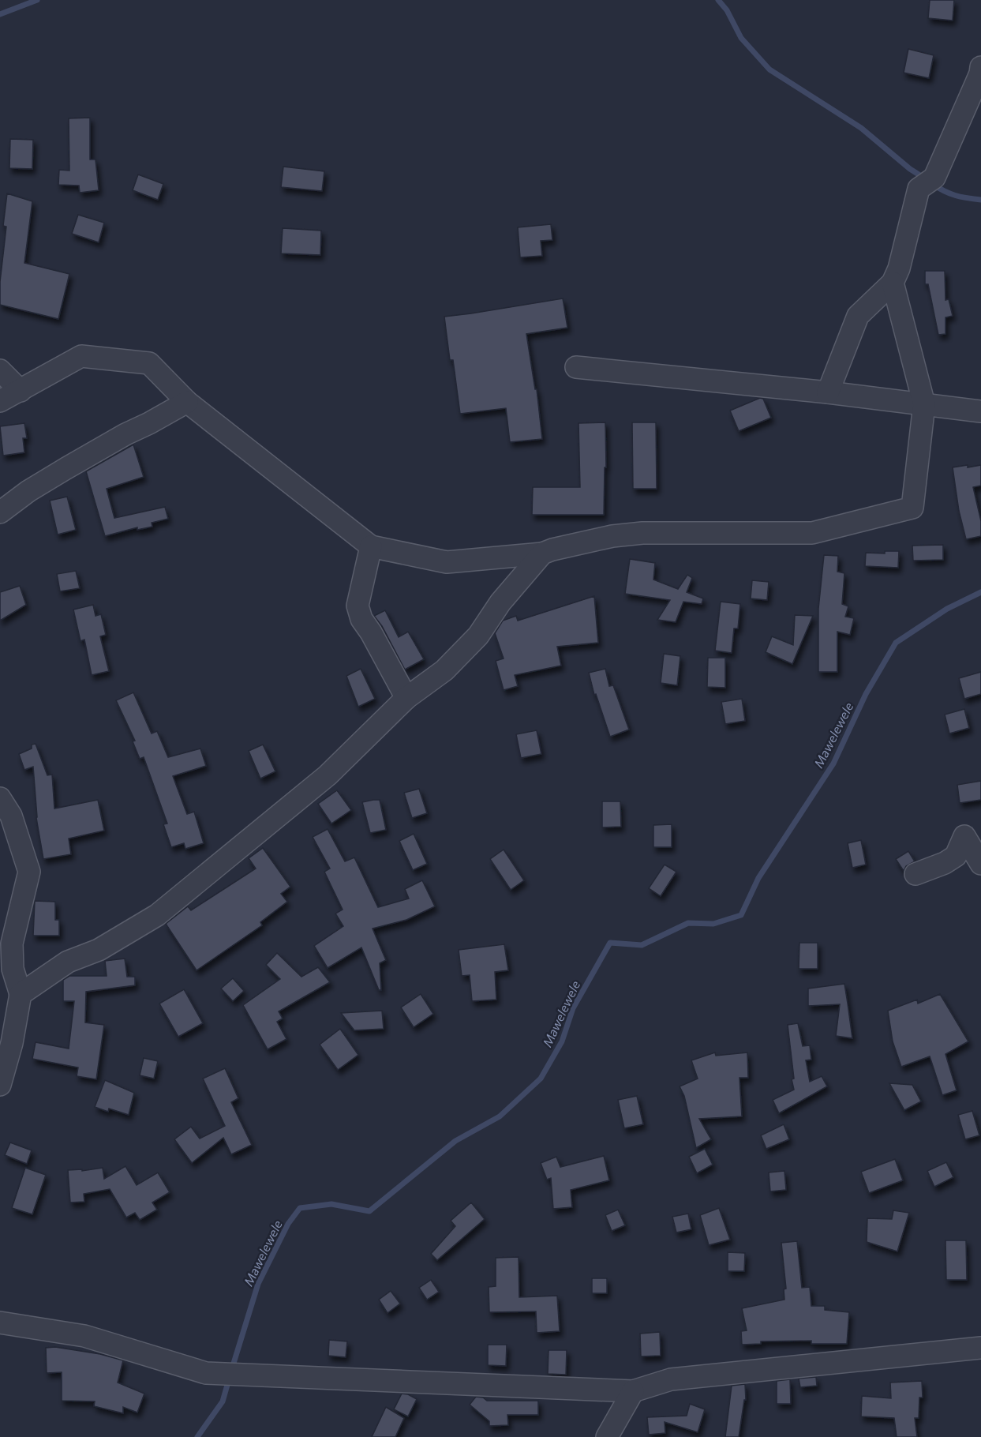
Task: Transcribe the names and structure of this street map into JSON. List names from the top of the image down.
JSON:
{
  "water": ["Mawelewele"]
}
